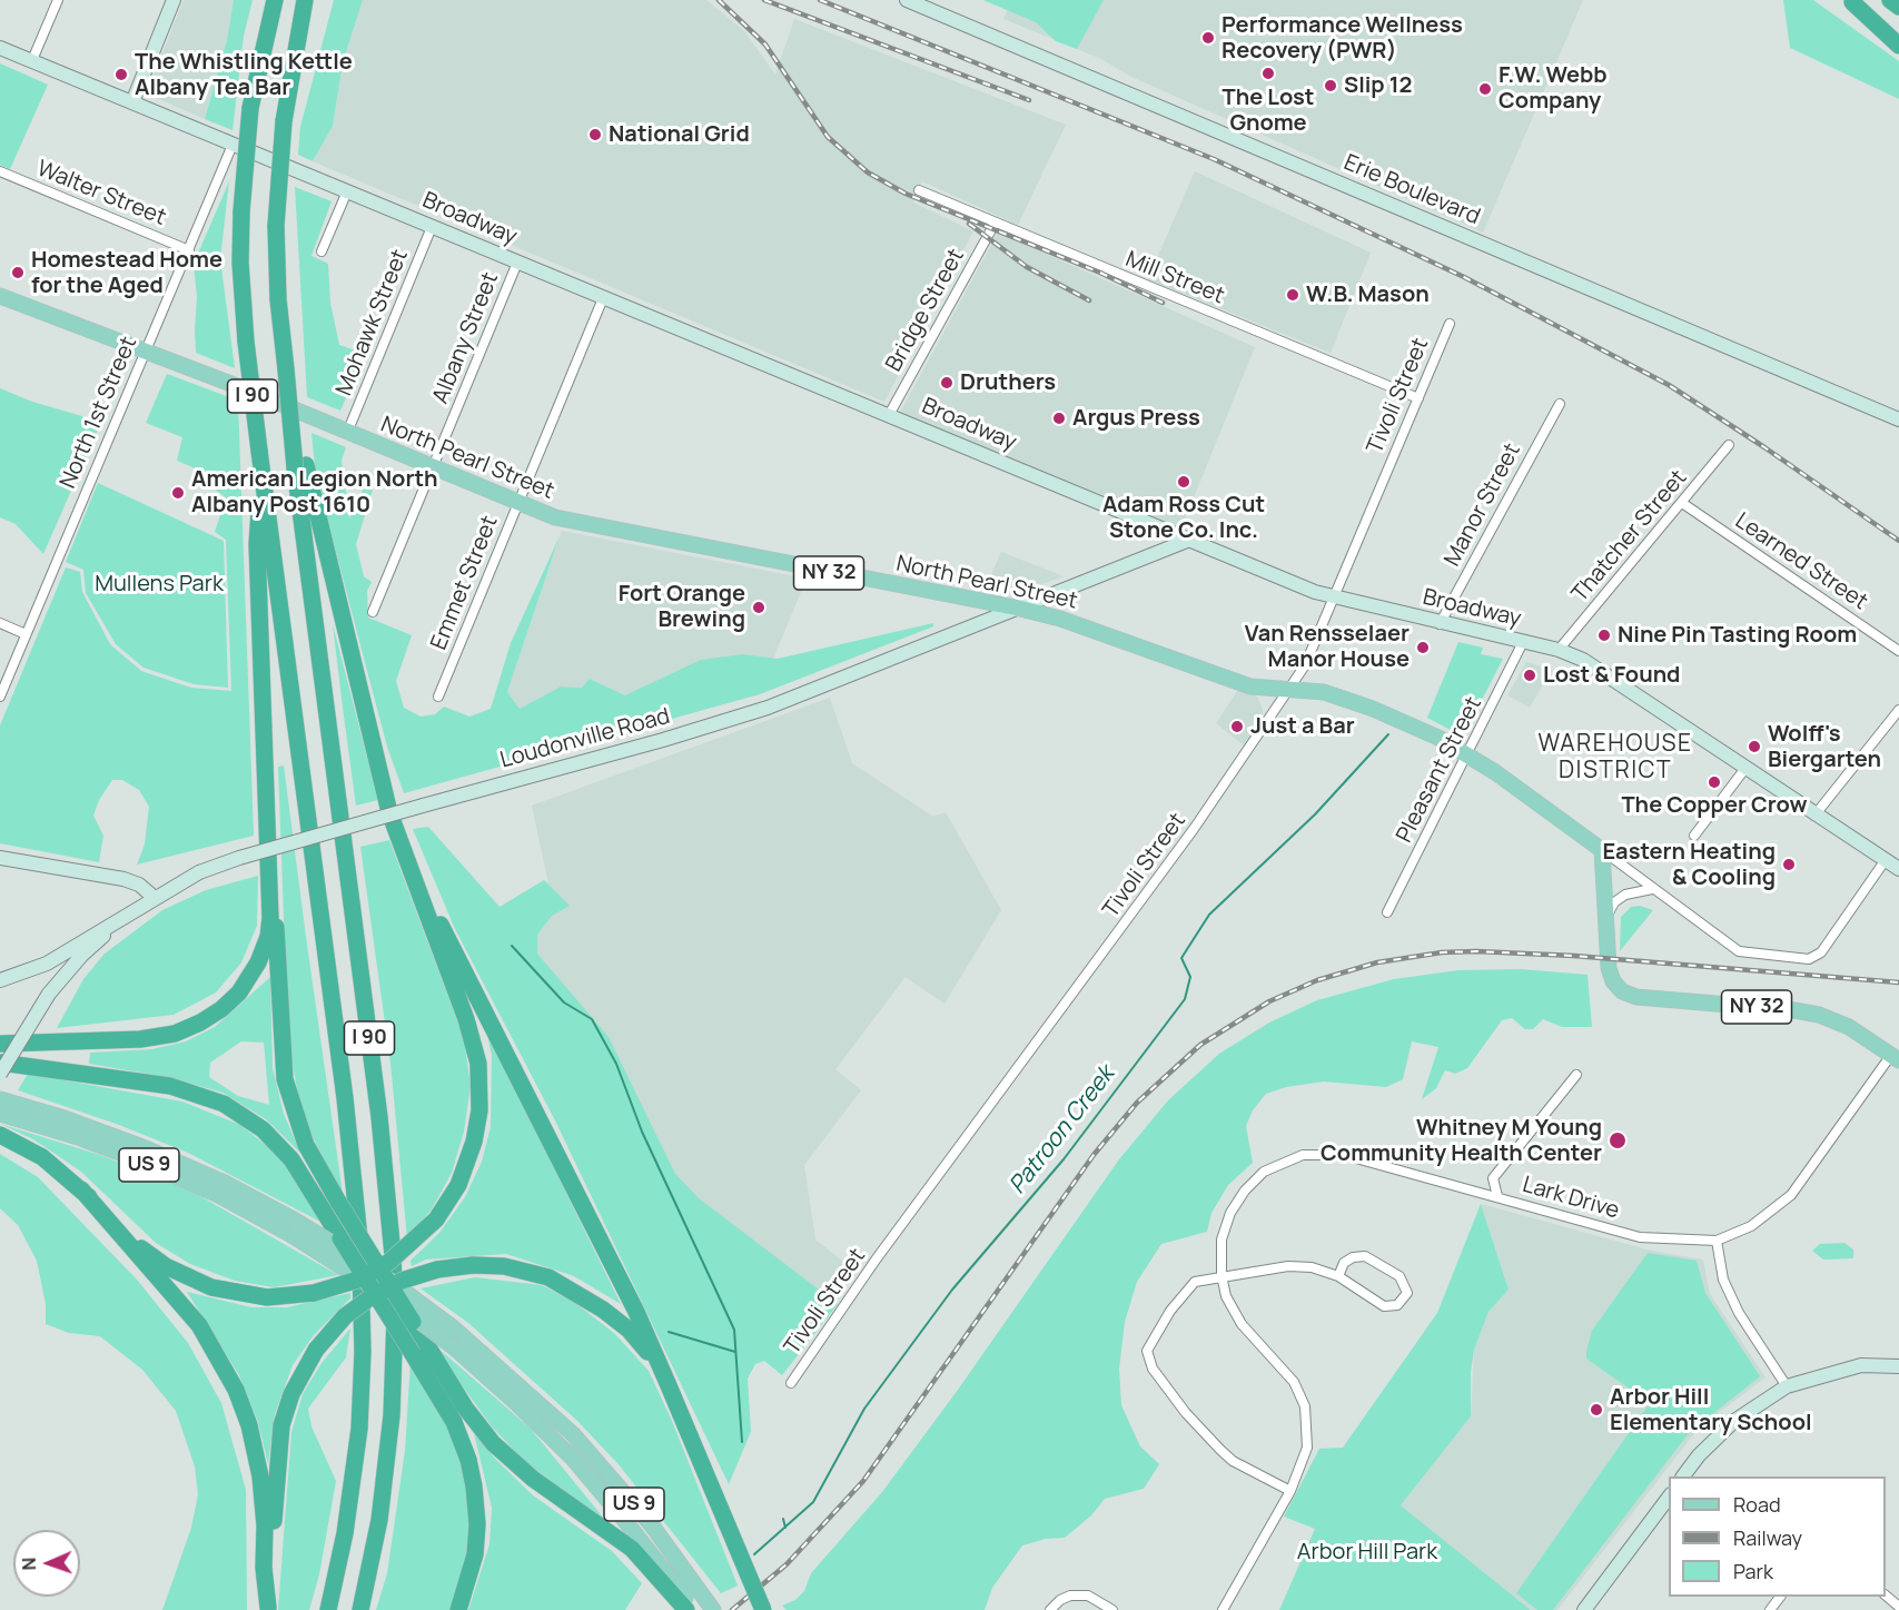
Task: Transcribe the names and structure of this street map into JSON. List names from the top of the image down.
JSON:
{
  "streets": {
    "highway": ["I 90"],
    "main road": ["North Pearl Street", "NY 32", "US 9"],
    "street": [
      "Erie Boulevard",
      "Walter Street",
      "Broadway",
      "Mill Street",
      "Bridge Street",
      "Mohawk Street",
      "Albany Street",
      "Tivoli Street",
      "North 1st Street",
      "Manor Street",
      "Thatcher Street",
      "Learned Street",
      "Emmet Street",
      "Loudonville Road",
      "Pleasant Street",
      "Lark Drive"
    ]
  },
  "crossings": [
    ["Walter Street", "North 1st Street"],
    ["Broadway", "Bridge Street"],
    ["Broadway", "Mohawk Street"],
    ["Broadway", "Albany Street"],
    ["Broadway", "Tivoli Street"],
    ["Broadway", "North 1st Street"],
    ["Broadway", "Manor Street"],
    ["Broadway", "Thatcher Street"],
    ["Broadway", "Emmet Street"],
    ["Broadway", "Loudonville Road"],
    ["Broadway", "Pleasant Street"],
    ["Mill Street", "Bridge Street"],
    ["Mill Street", "Tivoli Street"],
    ["Mohawk Street", "North Pearl Street"],
    ["Albany Street", "North Pearl Street"],
    ["Tivoli Street", "North Pearl Street"],
    ["North 1st Street", "North Pearl Street"],
    ["North Pearl Street", "NY 32"],
    ["North Pearl Street", "Emmet Street"],
    ["North Pearl Street", "Loudonville Road"],
    ["North Pearl Street", "Pleasant Street"],
    ["Thatcher Street", "Learned Street"],
    ["NY 32", "Lark Drive"]
  ],
  "districts": ["WAREHOUSE DISTRICT"],
  "water": ["Patroon Creek"],
  "parks": ["Mullens Park", "Arbor Hill Park"],
  "places": [
    "Performance Wellness Recovery (PWR)",
    "The Lost Gnome",
    "The Whistling Kettle Albany Tea Bar",
    "Slip 12",
    "F.W. Webb Company",
    "National Grid",
    "Homestead Home for the Aged",
    "W.B. Mason",
    "Druthers",
    "Argus Press",
    "Adam Ross Cut Stone Co. Inc.",
    "American Legion North Albany Post 1610",
    "Fort Orange Brewing",
    "Nine Pin Tasting Room",
    "Van Rensselaer Manor House",
    "Lost & Found",
    "Just a Bar",
    "Wolff's Biergarten",
    "The Copper Crow",
    "Eastern Heating & Cooling",
    "Whitney M Young Community Health Center",
    "Arbor Hill Elementary School"
  ],
  "legend": ["Road", "Railway", "Park"],
  "north": "left"
}
